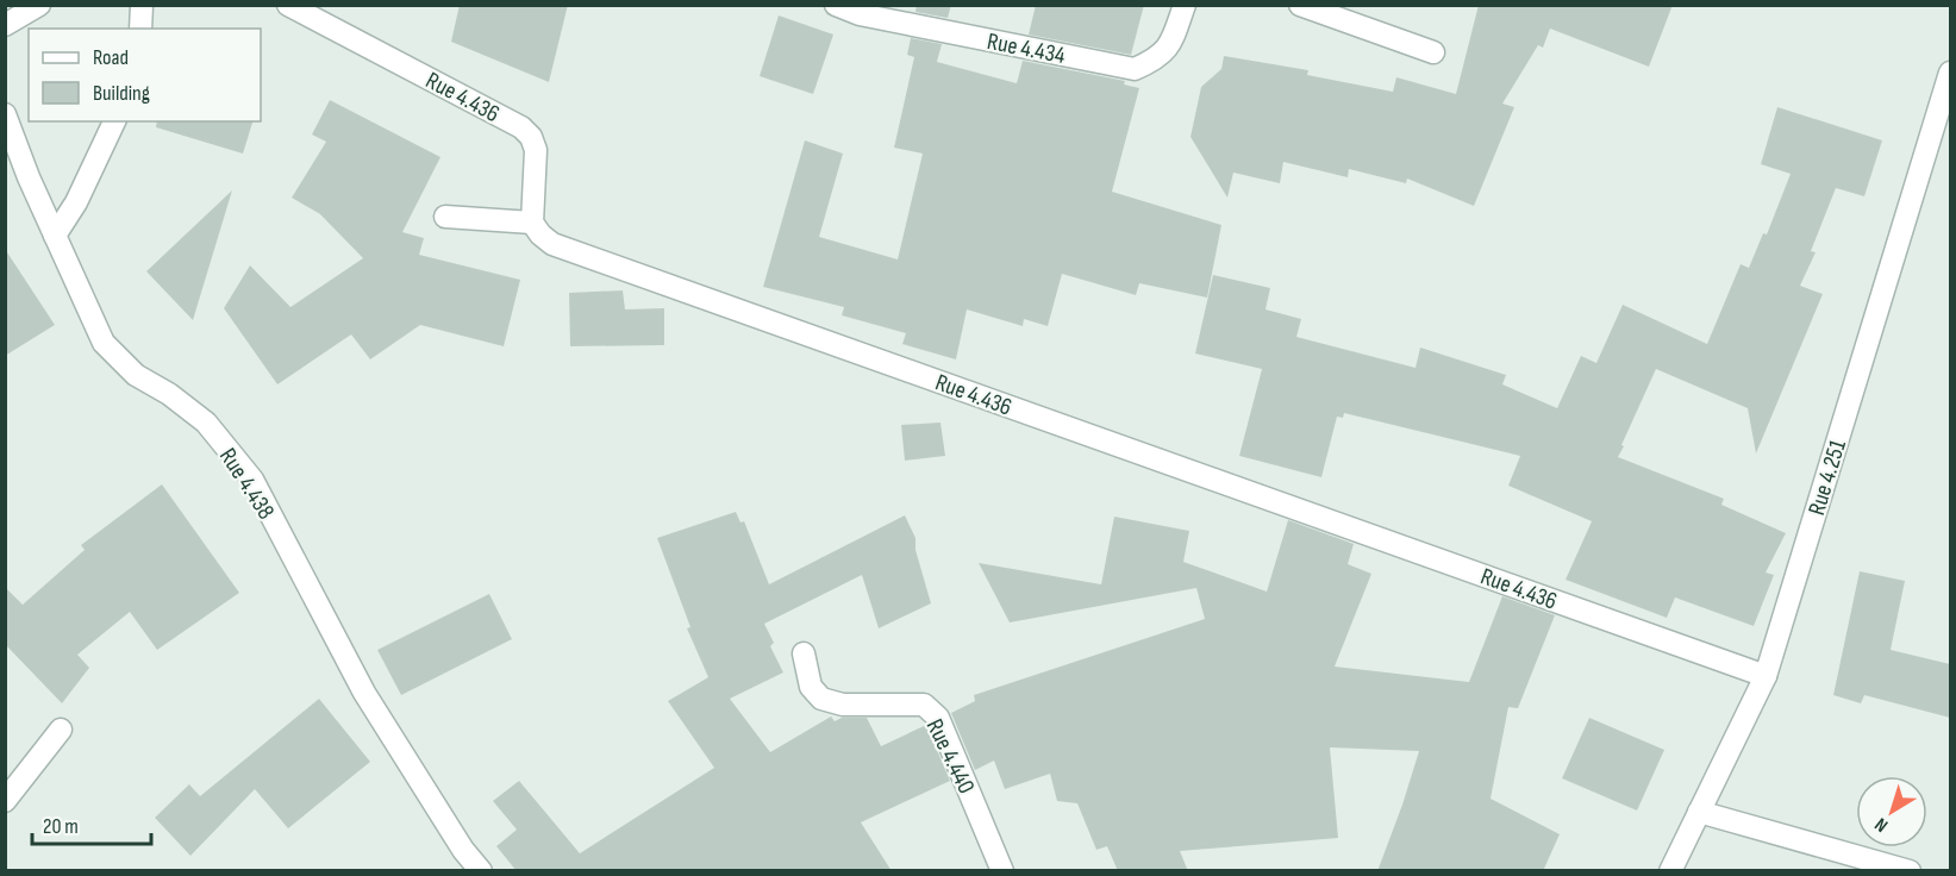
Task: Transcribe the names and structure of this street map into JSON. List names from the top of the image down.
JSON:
{
  "streets": {
    "street": [
      "Rue 4.434",
      "Rue 4.436",
      "Rue 4.251",
      "Rue 4.438",
      "Rue 4.440"
    ]
  },
  "crossings": [
    ["Rue 4.436", "Rue 4.251"]
  ],
  "legend": ["Road", "Building"],
  "scale_bar": "20 m",
  "north": "bottom left"
}
